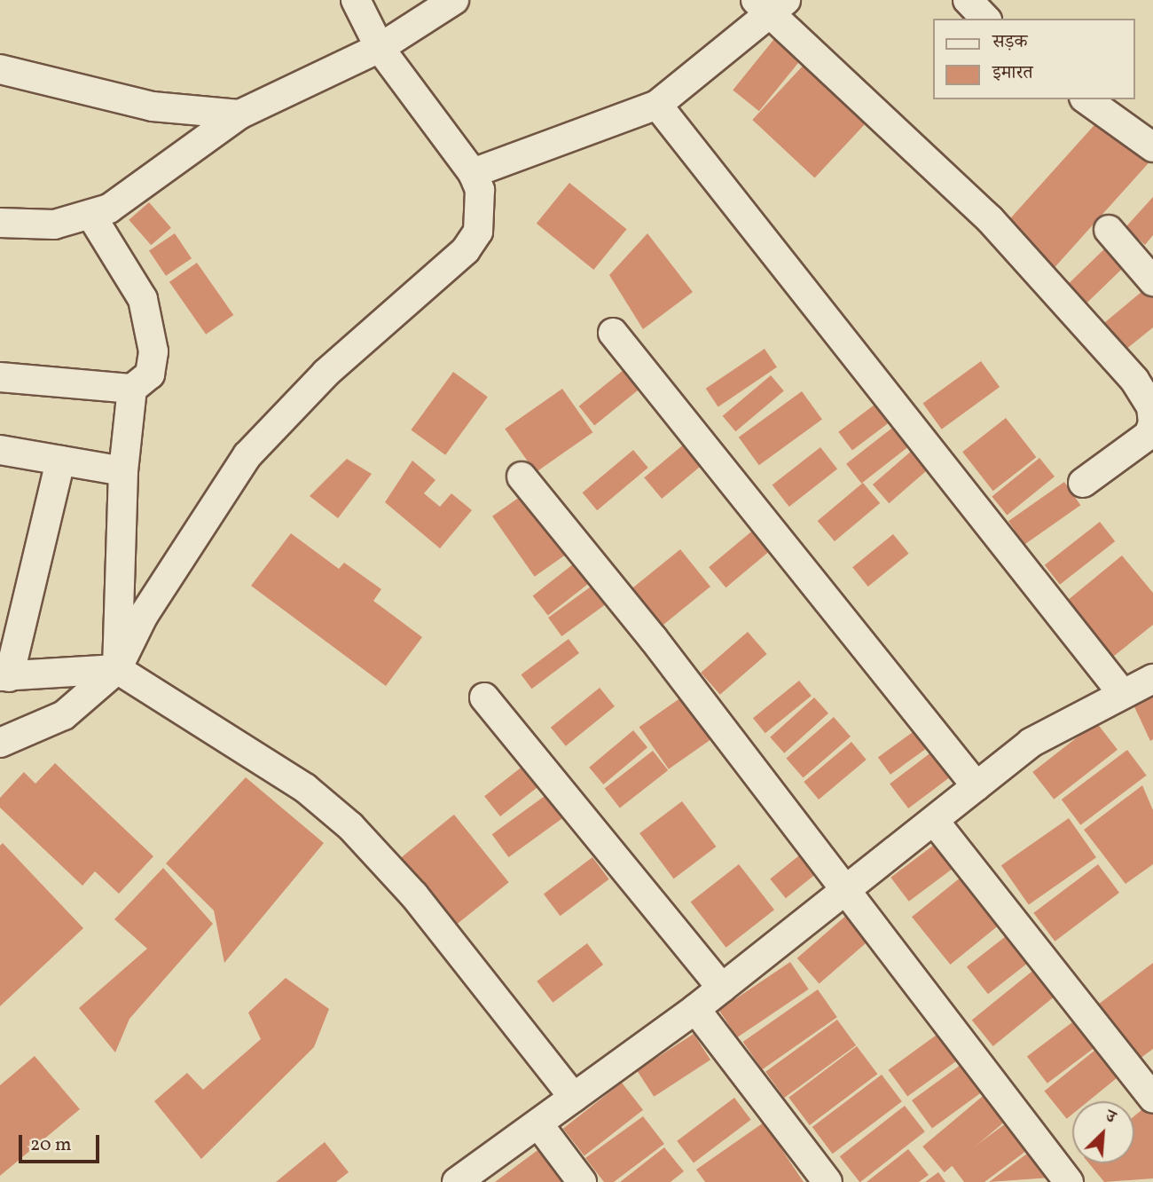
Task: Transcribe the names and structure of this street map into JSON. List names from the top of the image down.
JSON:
{
  "legend": ["सड़क", "इमारत"],
  "scale_bar": "20 m",
  "north": "top right"
}
